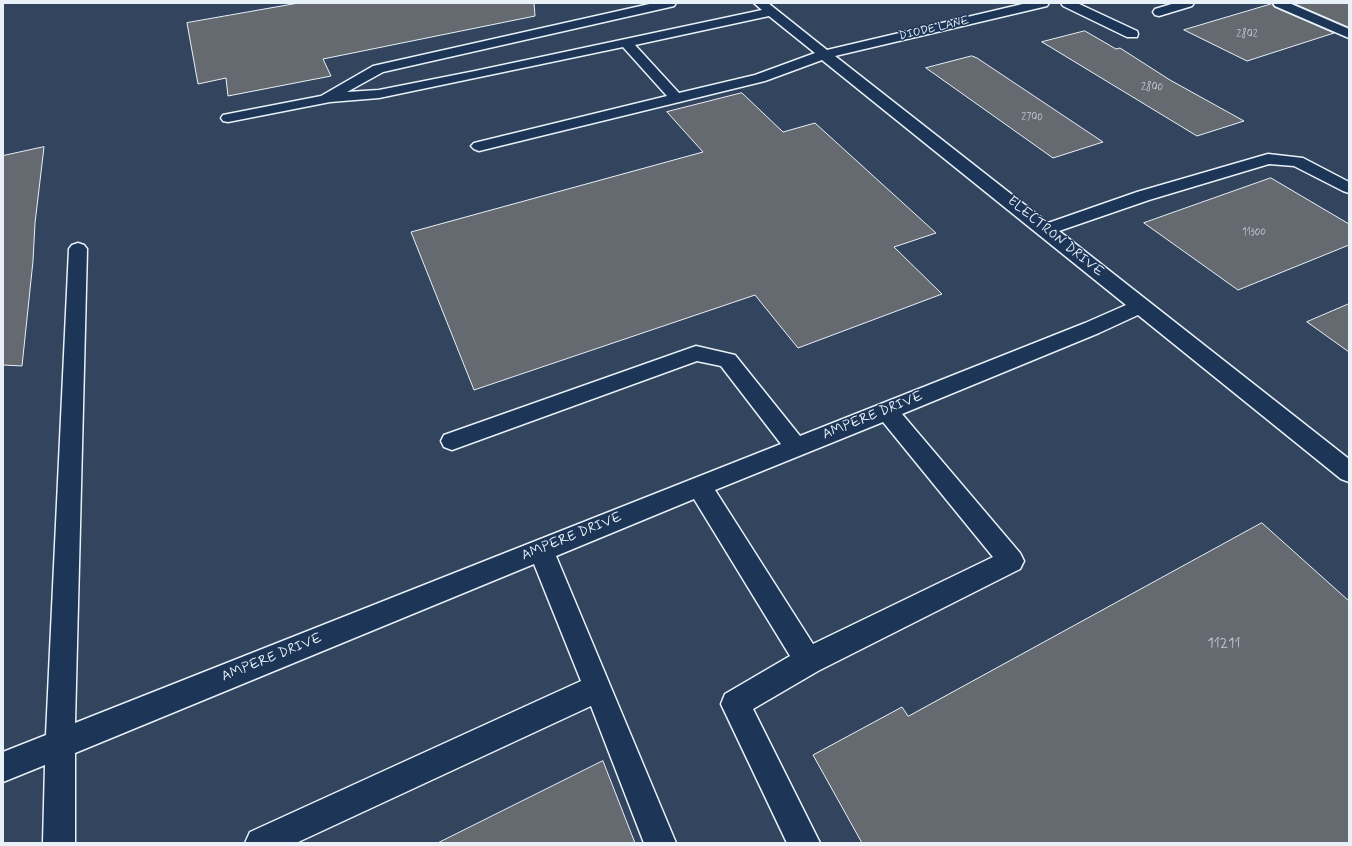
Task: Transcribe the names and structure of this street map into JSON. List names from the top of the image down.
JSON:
{
  "streets": {
    "street": ["DIODE LANE", "ELECTRON DRIVE", "AMPERE DRIVE"]
  },
  "crossings": [
    ["DIODE LANE", "ELECTRON DRIVE"],
    ["ELECTRON DRIVE", "AMPERE DRIVE"]
  ],
  "house_numbers": [
    "2802",
    "2800",
    "2700",
    "11300",
    "11211"
  ]
}
